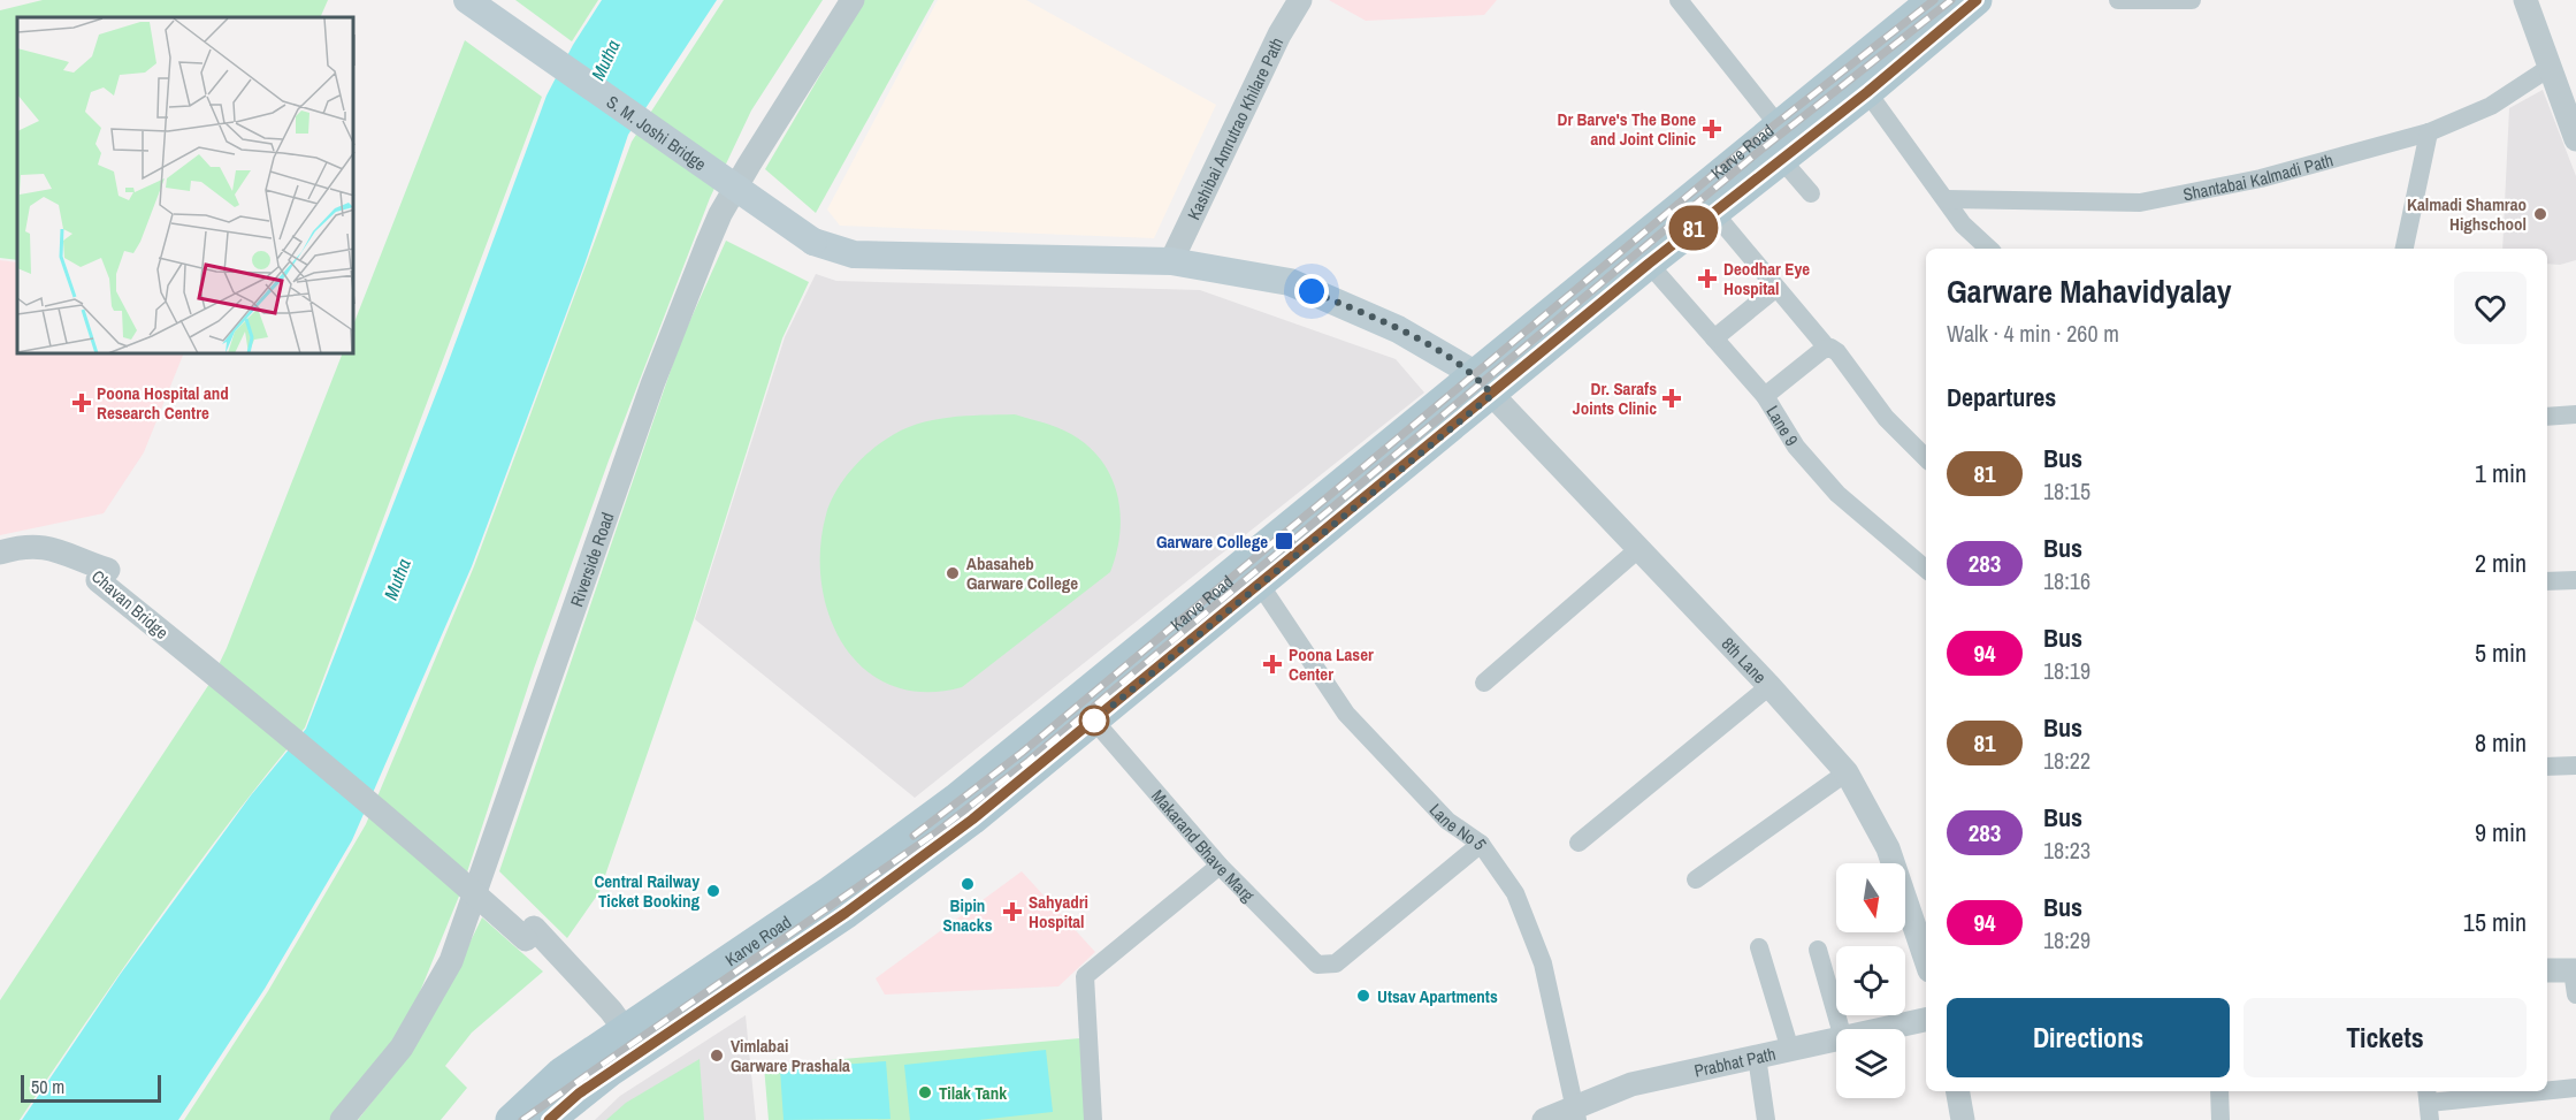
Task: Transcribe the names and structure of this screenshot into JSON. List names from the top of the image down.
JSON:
{
  "streets": {
    "main road": ["S. M. Joshi Bridge", "Karve Road"],
    "street": [
      "Kashibai Amrutrao Khilare Path",
      "Shantabai Kalmadi Path",
      "Lane 9",
      "Riverside Road",
      "Chavan Bridge",
      "8th Lane",
      "Lane No 5",
      "Makarand Bhave Marg",
      "Prabhat Path"
    ]
  },
  "crossings": [
    ["Kashibai Amrutrao Khilare Path", "S. M. Joshi Bridge"],
    ["S. M. Joshi Bridge", "Karve Road"],
    ["S. M. Joshi Bridge", "8th Lane"],
    ["Karve Road", "Lane 9"],
    ["Karve Road", "Chavan Bridge"],
    ["Karve Road", "8th Lane"],
    ["Karve Road", "Lane No 5"],
    ["Karve Road", "Makarand Bhave Marg"],
    ["Lane No 5", "Makarand Bhave Marg"],
    ["Lane No 5", "Prabhat Path"]
  ],
  "water": ["Mutha"],
  "places": {
    "health": [
      "Dr Barve's The Bone and Joint Clinic",
      "Deodhar Eye Hospital",
      "Dr. Sarafs Joints Clinic",
      "Poona Hospital and Research Centre",
      "Poona Laser Center",
      "Sahyadri Hospital"
    ],
    "other": [
      "Kalmadi Shamrao Highschool",
      "Abasaheb Garware College",
      "Bipin Snacks",
      "Central Railway Ticket Booking",
      "Utsav Apartments",
      "Vimlabai Garware Prashala",
      "Tilak Tank"
    ],
    "transit": ["Garware College"]
  },
  "lines": ["bus line 81"],
  "scale_bar": "50 m",
  "north": "bottom",
  "page": {
    "on_map": "81",
    "heading": [
      ["Garware Mahavidyalay", "Walk · 4 min · 260 m"],
      "Departures"
    ],
    "list": [
      {
        "mark": "81",
        "name": "Bus",
        "note": "18:15",
        "value": "1 min"
      },
      {
        "mark": "283",
        "name": "Bus",
        "note": "18:16",
        "value": "2 min"
      },
      {
        "mark": "94",
        "name": "Bus",
        "note": "18:19",
        "value": "5 min"
      },
      {
        "mark": "81",
        "name": "Bus",
        "note": "18:22",
        "value": "8 min"
      },
      {
        "mark": "283",
        "name": "Bus",
        "note": "18:23",
        "value": "9 min"
      },
      {
        "mark": "94",
        "name": "Bus",
        "note": "18:29",
        "value": "15 min"
      }
    ],
    "buttons": ["Directions", "Tickets"],
    "scale": "50 m"
  }
}
